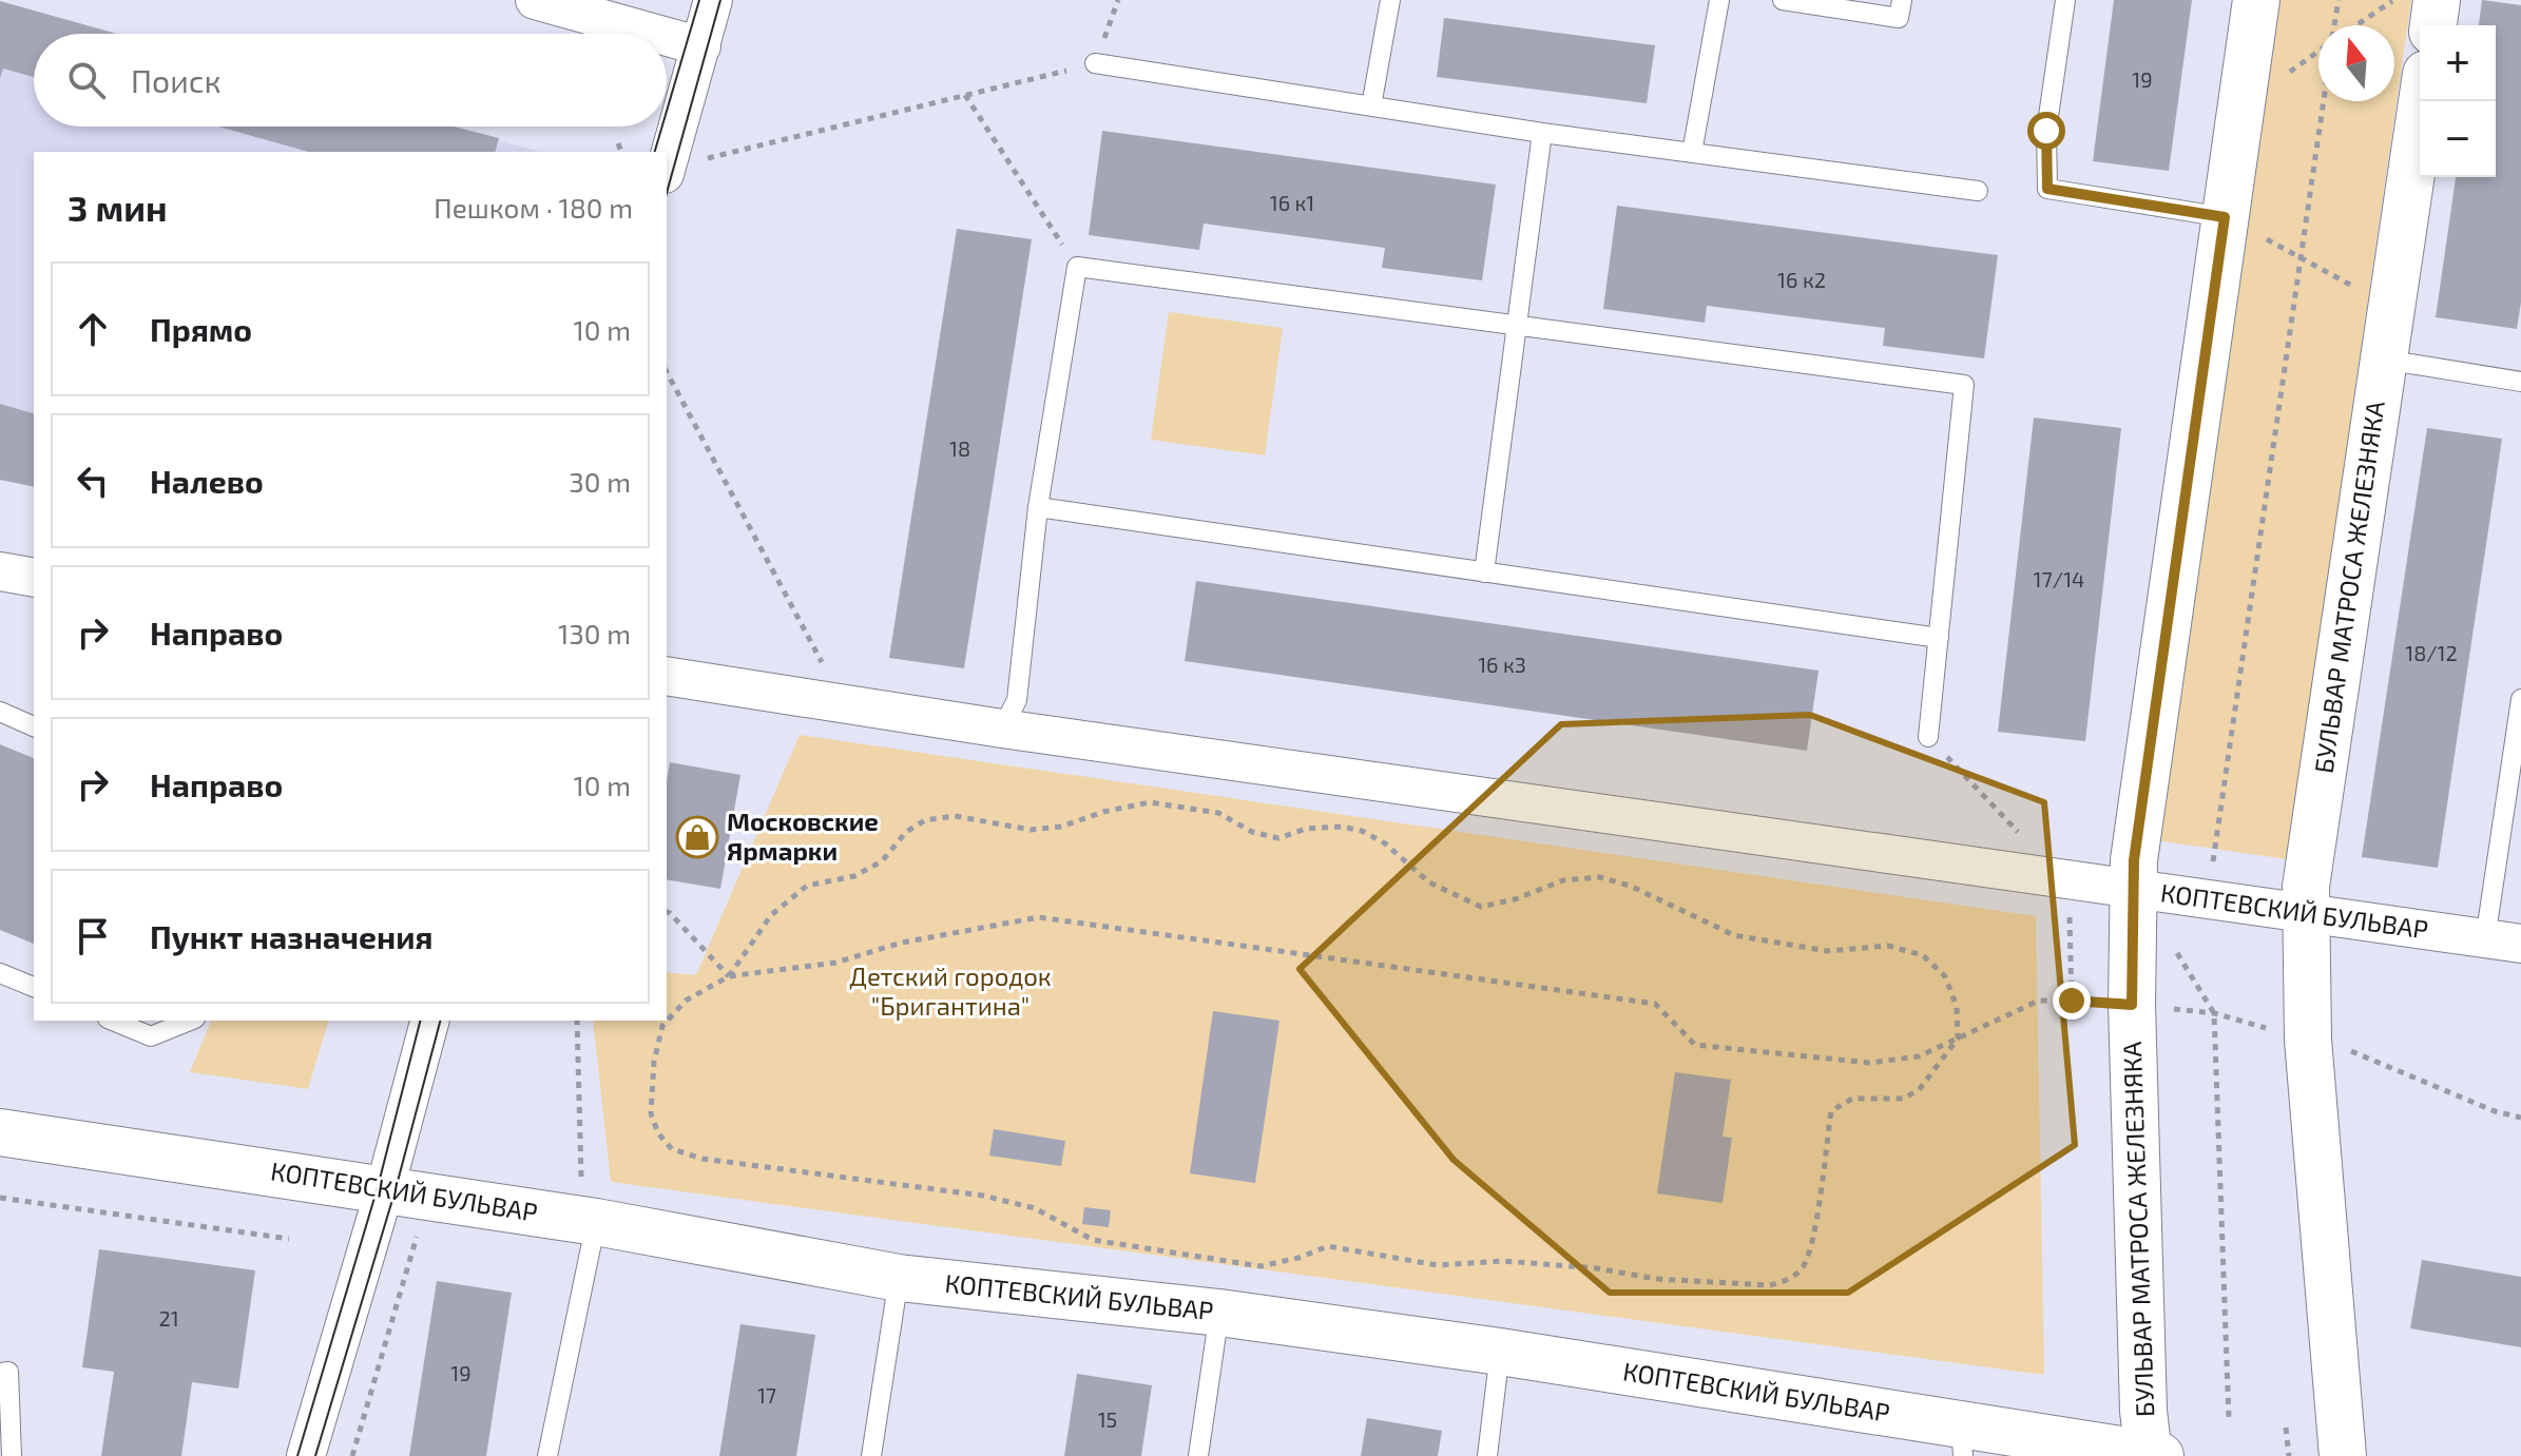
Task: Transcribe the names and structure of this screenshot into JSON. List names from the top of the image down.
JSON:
{
  "streets": {
    "street": ["БУЛЬВАР МАТРОСА ЖЕЛЕЗНЯКА", "КОПТЕВСКИЙ БУЛЬВАР"]
  },
  "crossings": [
    ["БУЛЬВАР МАТРОСА ЖЕЛЕЗНЯКА", "КОПТЕВСКИЙ БУЛЬВАР"]
  ],
  "parks": ["Детский городок \"Бригантина\""],
  "places": {
    "shop": ["Московские Ярмарки"]
  },
  "house_numbers": [
    "19",
    "16 к1",
    "16 к2",
    "18",
    "17/14",
    "18/12",
    "16 к3",
    "21",
    "19",
    "17",
    "15"
  ],
  "north": "top",
  "page": {
    "map_buttons": ["+", "−"],
    "search": "Поиск",
    "heading": ["3 мин", "Пешком · 180 m"],
    "list": [
      ["Прямо", "10 m"],
      ["Налево", "30 m"],
      ["Направо", "130 m"],
      ["Направо", "10 m"],
      "Пункт назначения"
    ]
  }
}
